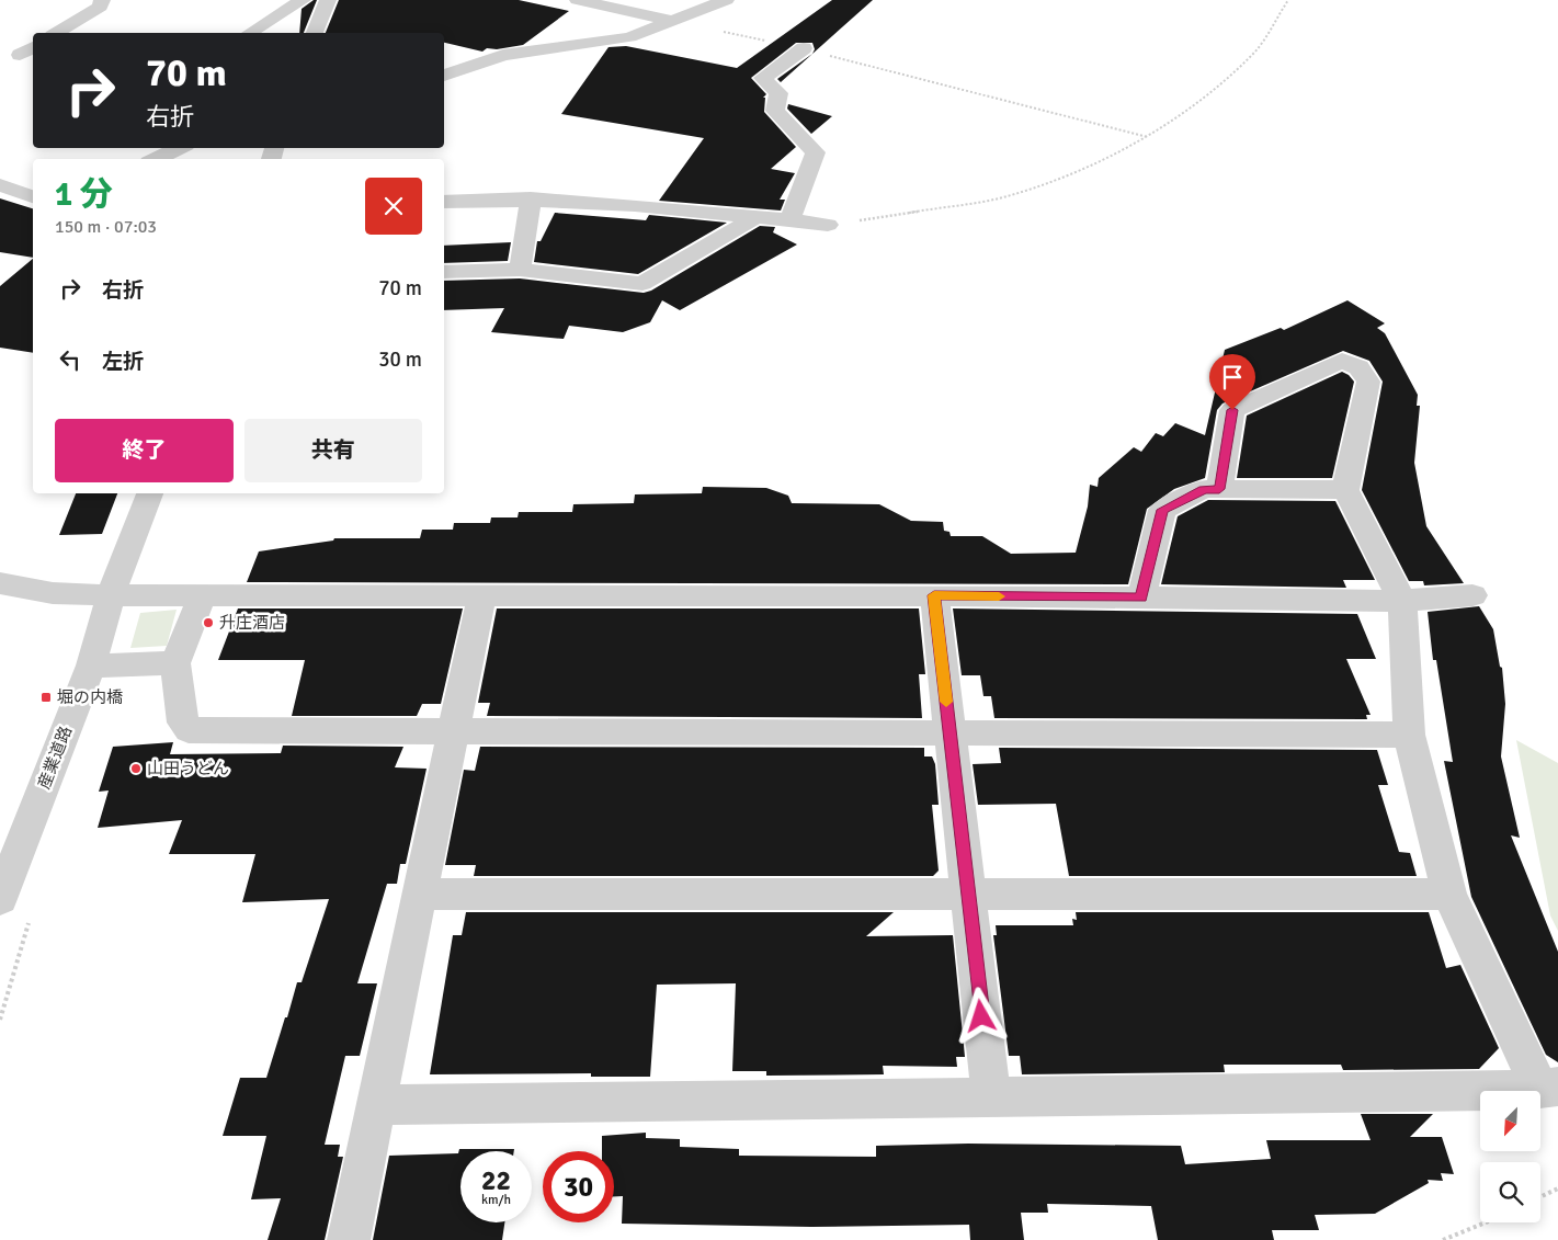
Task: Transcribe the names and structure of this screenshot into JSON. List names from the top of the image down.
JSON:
{
  "streets": {
    "street": ["産業道路"]
  },
  "places": {
    "other": ["升庄酒店", "山田うどん"],
    "transit": ["堀の内橋"]
  },
  "north": "bottom left",
  "page": {
    "turn": ["70 m", "右折"],
    "heading": ["1 分", "150 m · 07:03"],
    "list": [
      {
        "name": "右折",
        "value": "70 m"
      },
      {
        "name": "左折",
        "value": "30 m"
      }
    ],
    "buttons": ["終了", "共有"],
    "speed": "22 km/h",
    "limit": "30"
  }
}
